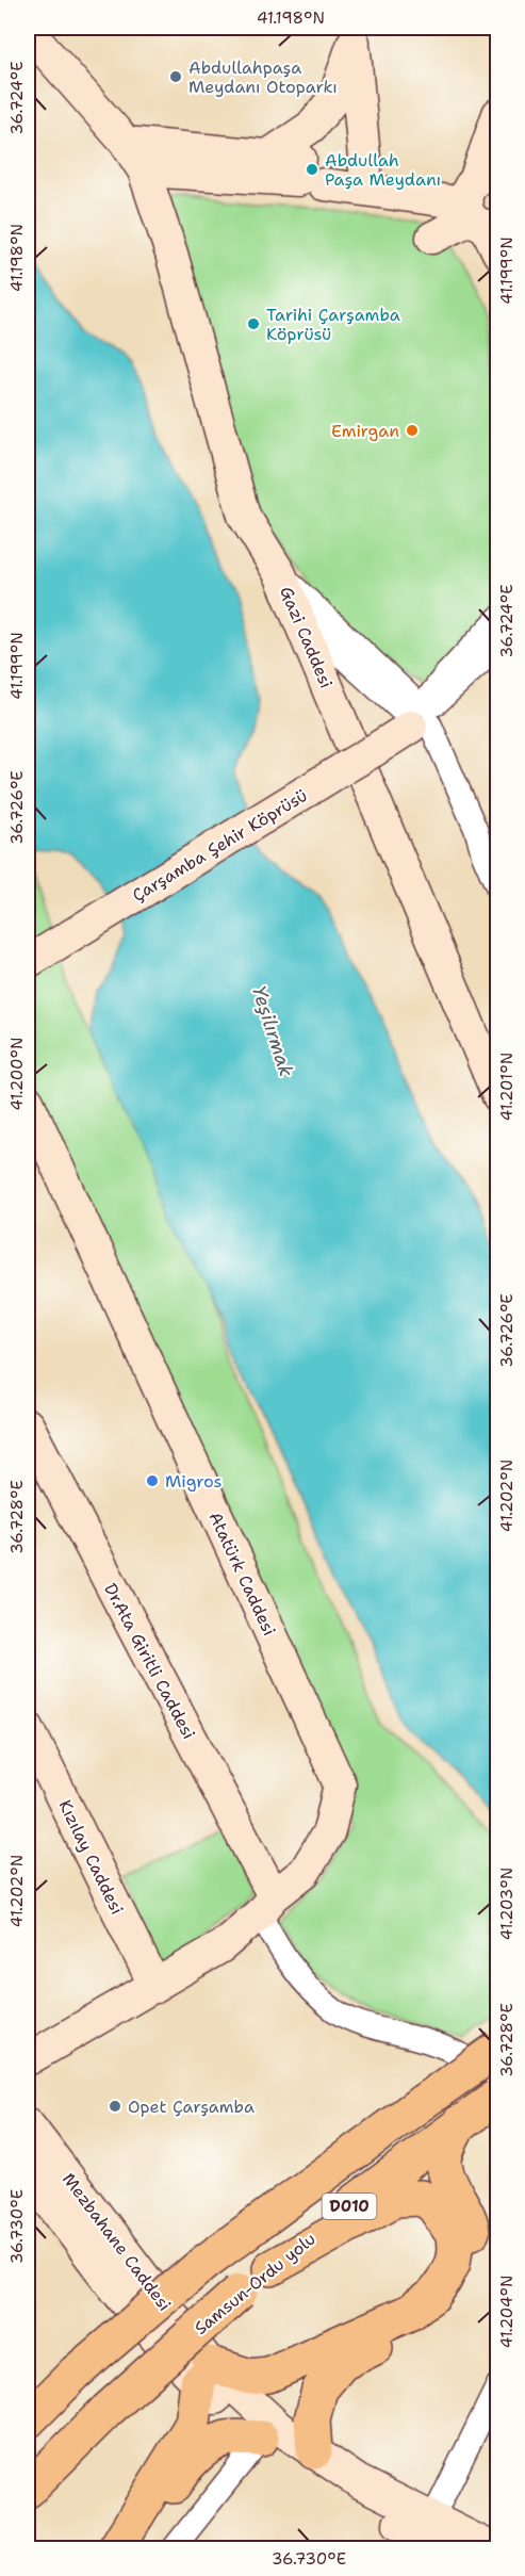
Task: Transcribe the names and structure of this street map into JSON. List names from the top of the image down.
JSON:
{
  "streets": {
    "highway": ["D010", "Samsun-Ordu yolu"],
    "main road": [
      "Gazi Caddesi",
      "Çarşamba Şehir Köprüsü",
      "Atatürk Caddesi",
      "Dr.Ata Giritli Caddesi",
      "Kızılay Caddesi",
      "Mezbahane Caddesi"
    ]
  },
  "crossings": [
    ["Atatürk Caddesi", "Dr.Ata Giritli Caddesi"],
    ["Atatürk Caddesi", "Kızılay Caddesi"]
  ],
  "water": ["Yeşilırmak"],
  "places": [
    "Abdullahpaşa Meydanı Otoparkı",
    "Abdullah Paşa Meydanı",
    "Tarihi Çarşamba Köprüsü",
    "Emirgan",
    "Migros",
    "Opet Çarşamba"
  ],
  "coordinates": [
    "41.198°N",
    "36.724°E",
    "41.199°N",
    "36.726°E",
    "41.200°N",
    "41.201°N",
    "41.202°N",
    "36.728°E",
    "41.203°N",
    "36.730°E",
    "41.204°N"
  ]
}
